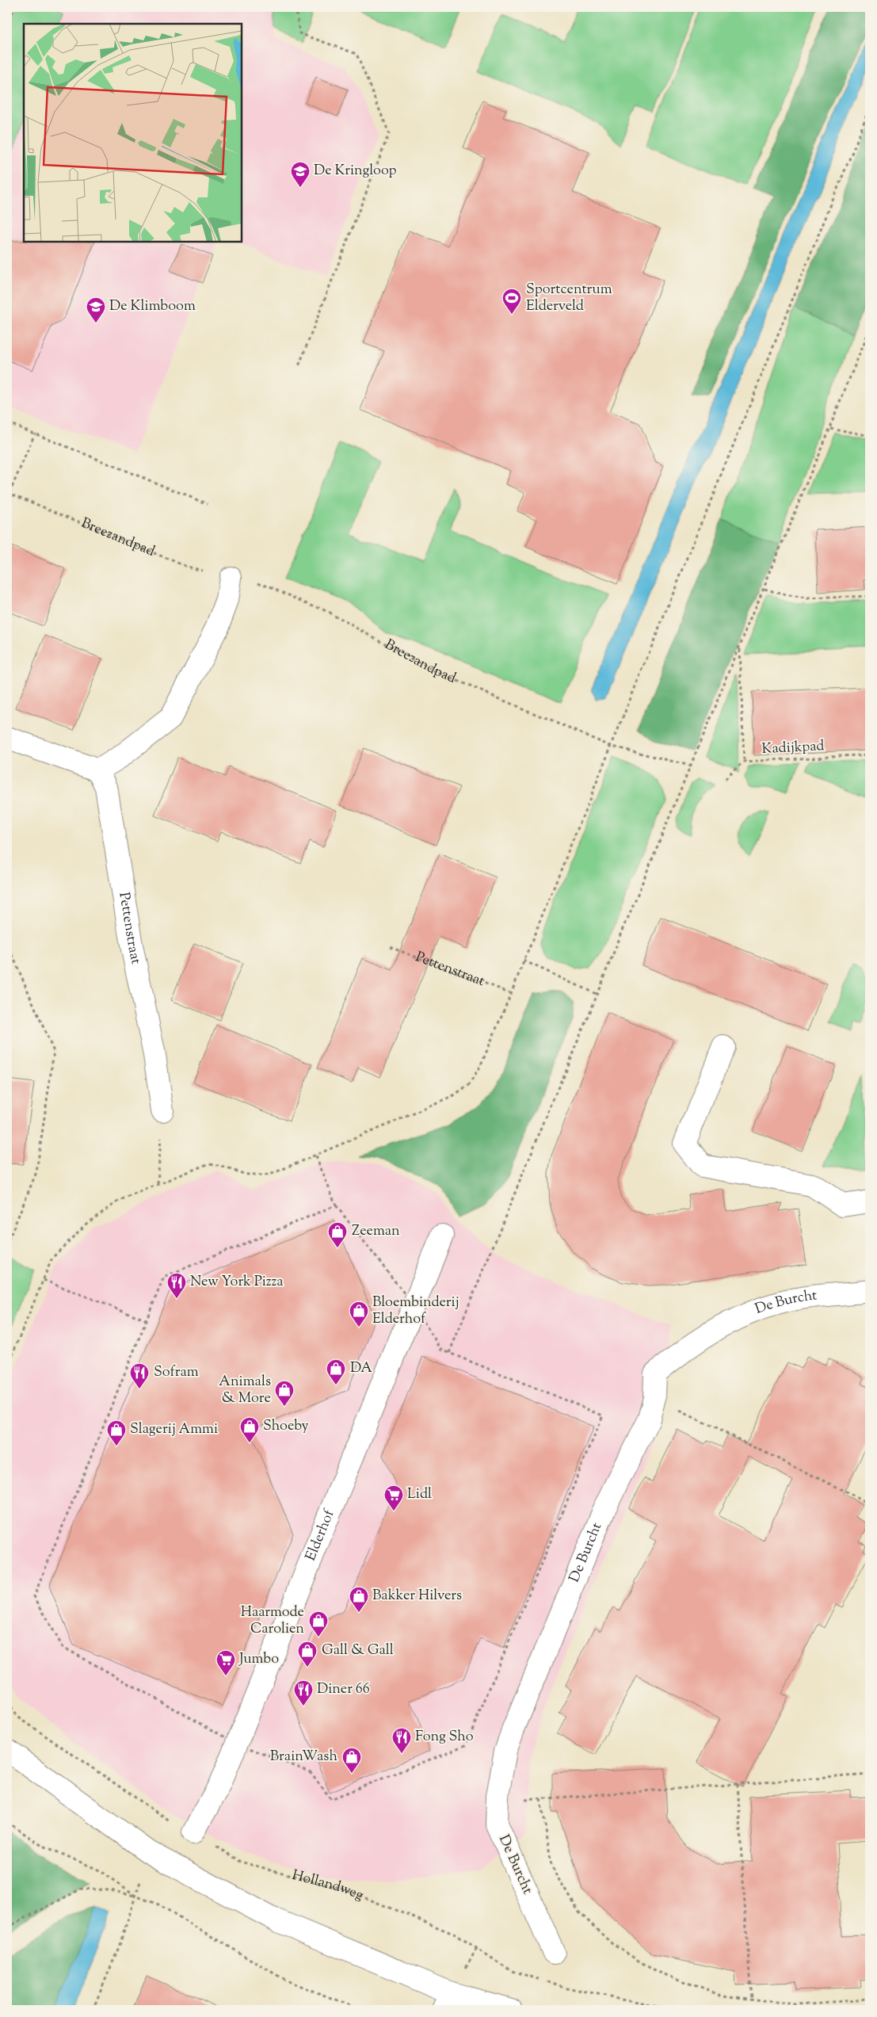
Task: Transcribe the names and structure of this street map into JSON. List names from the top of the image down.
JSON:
{
  "streets": {
    "street": ["Pettenstraat", "De Burcht", "Elderhof"],
    "path": ["Breezandpad", "Kadijkpad", "Hollandweg"]
  },
  "crossings": [
    ["Elderhof", "Hollandweg"]
  ],
  "places": {
    "school or university": ["De Kringloop", "De Klimboom"],
    "sports": ["Sportcentrum Elderveld"],
    "shop": [
      "Zeeman",
      "Bloembinderij Elderhof",
      "DA",
      "Animals & More",
      "Shoeby",
      "Slagerij Ammi",
      "Bakker Hilvers",
      "Haarmode Carolien",
      "Gall & Gall",
      "BrainWash"
    ],
    "restaurant": [
      "New York Pizza",
      "Sofram",
      "Diner 66",
      "Fong Sho"
    ],
    "supermarket": ["Lidl", "Jumbo"]
  }
}
